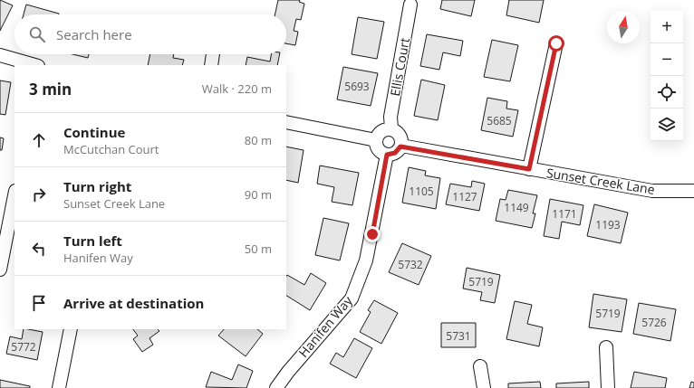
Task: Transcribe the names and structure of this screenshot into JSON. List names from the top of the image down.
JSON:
{
  "streets": {
    "street": ["Ellis Court", "Sunset Creek Lane", "Hanifen Way"]
  },
  "crossings": [
    ["Ellis Court", "Sunset Creek Lane"],
    ["Ellis Court", "Hanifen Way"],
    ["Sunset Creek Lane", "Hanifen Way"]
  ],
  "house_numbers": [
    "5693",
    "5685",
    "1105",
    "1127",
    "1149",
    "1171",
    "1193",
    "5732",
    "5719",
    "5719",
    "5726",
    "5731",
    "5772"
  ],
  "north": "top",
  "page": {
    "map_buttons": ["+", "−"],
    "search": "Search here",
    "heading": ["3 min", "Walk · 220 m"],
    "list": [
      ["Continue", "McCutchan Court", "80 m"],
      ["Turn right", "Sunset Creek Lane", "90 m"],
      ["Turn left", "Hanifen Way", "50 m"],
      "Arrive at destination"
    ]
  }
}
